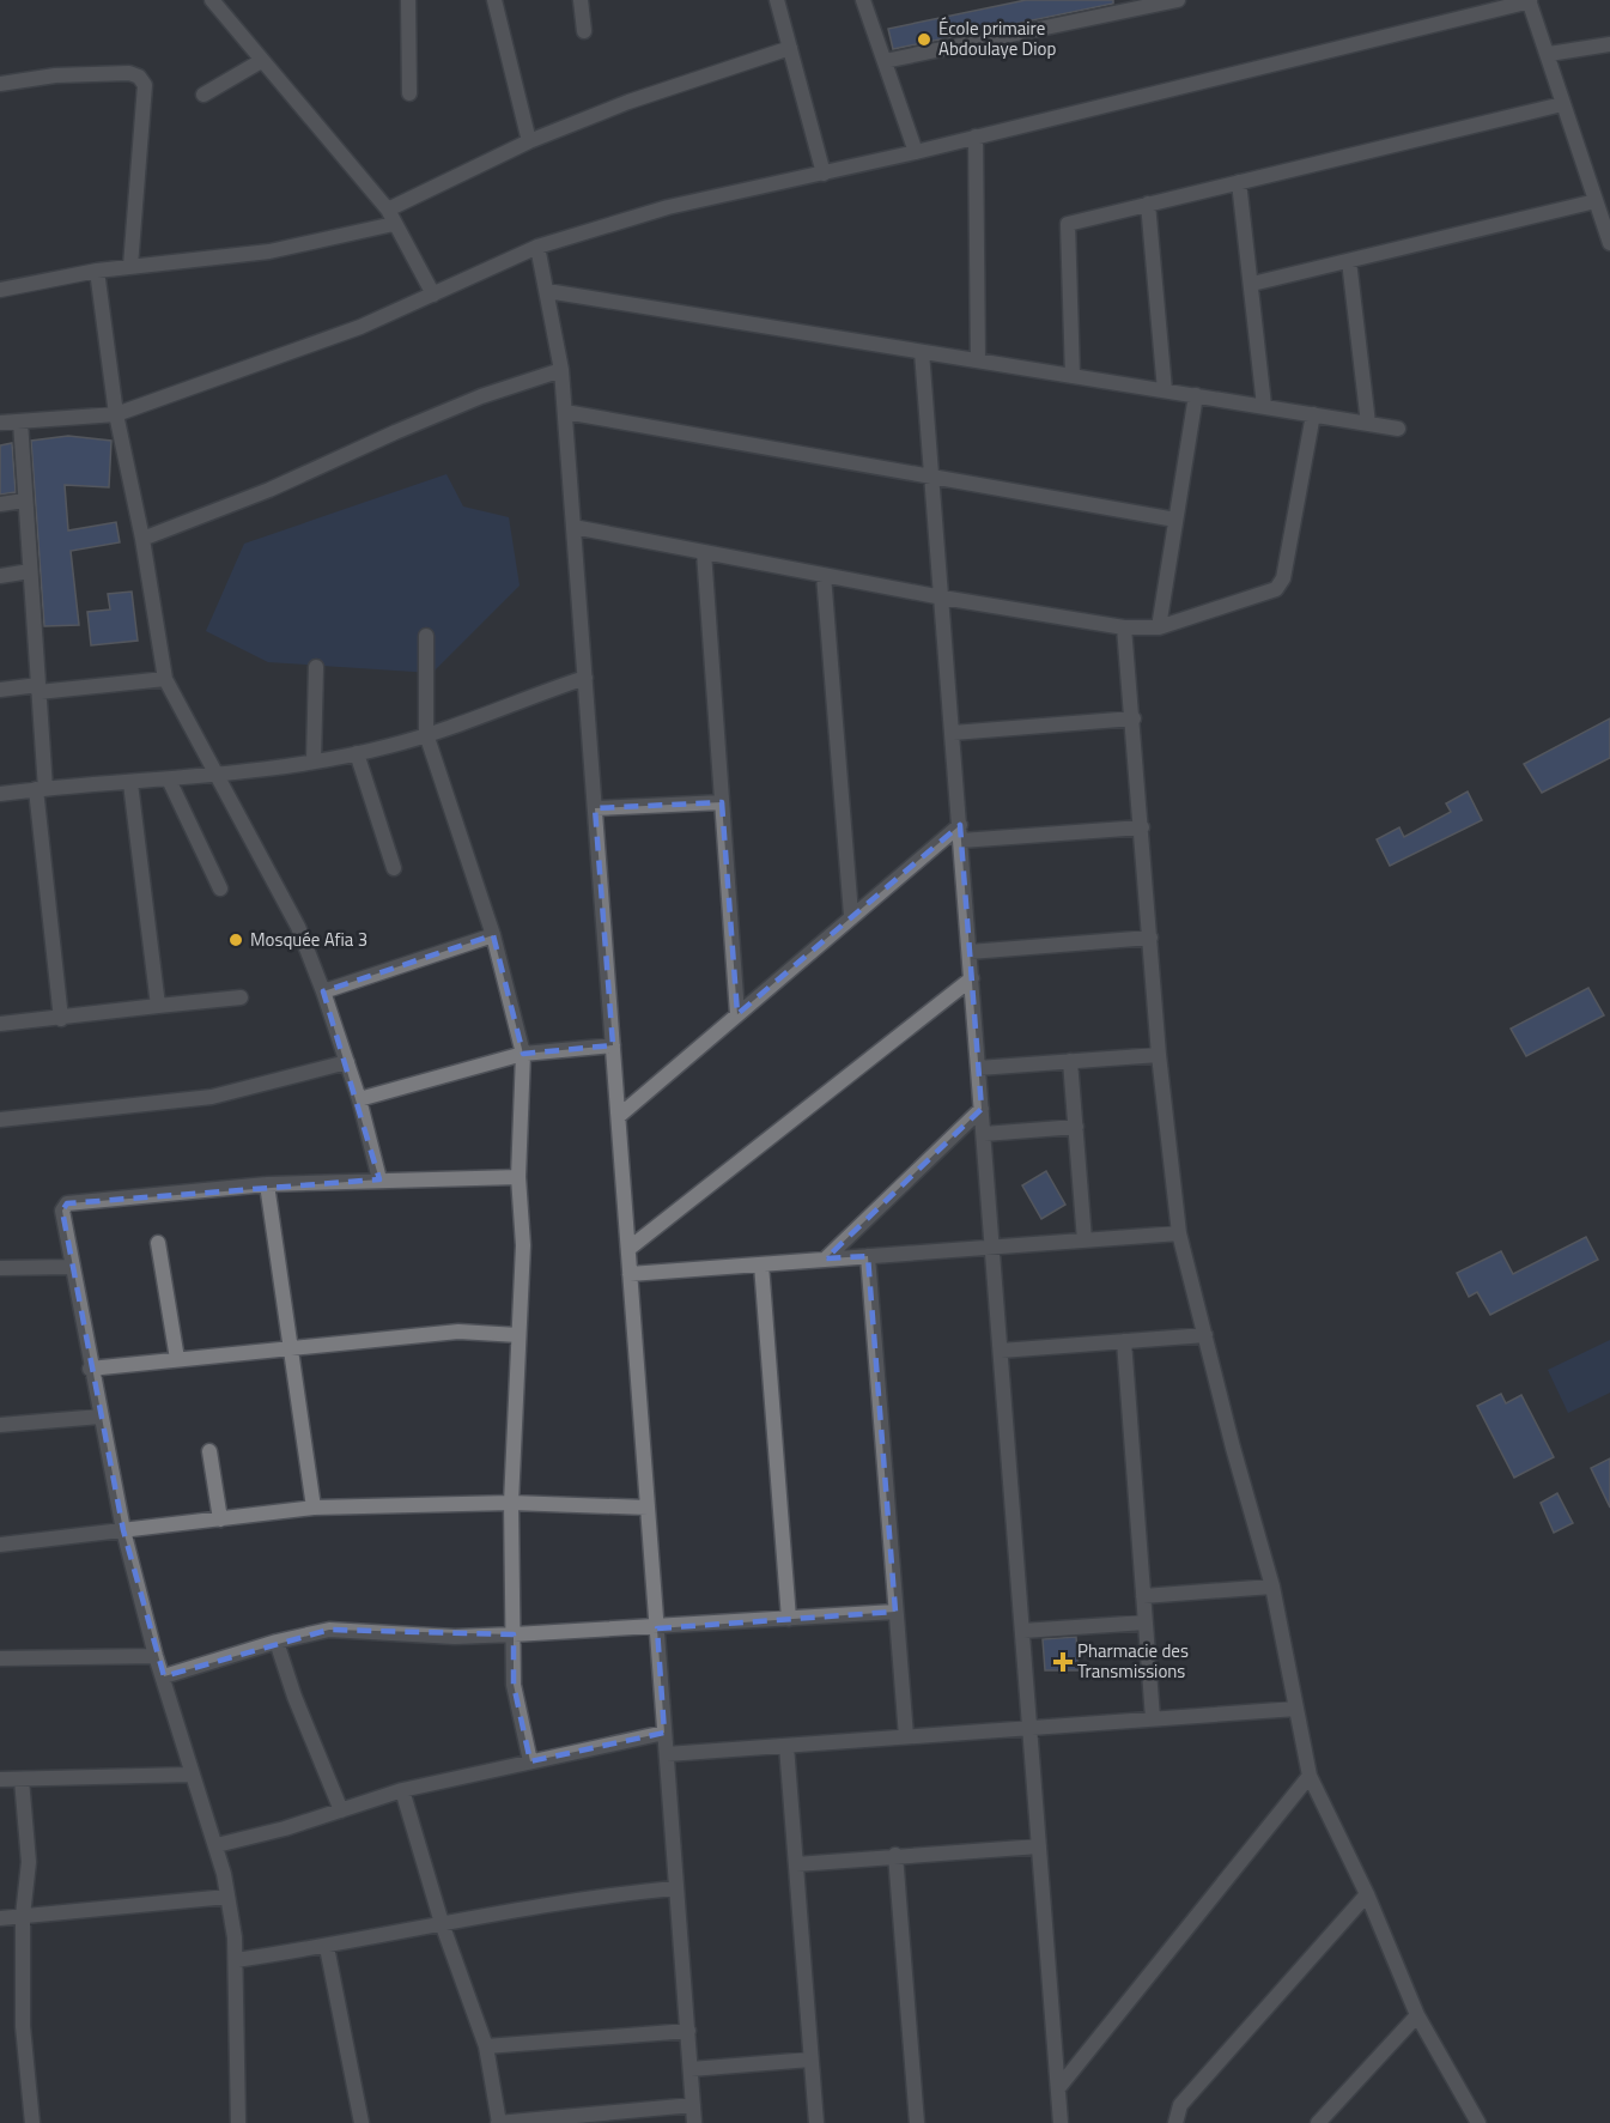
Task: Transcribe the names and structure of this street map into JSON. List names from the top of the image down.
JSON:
{
  "places": {
    "other": ["École primaire Abdoulaye Diop", "Mosquée Afia 3"],
    "health": ["Pharmacie des Transmissions"]
  }
}
